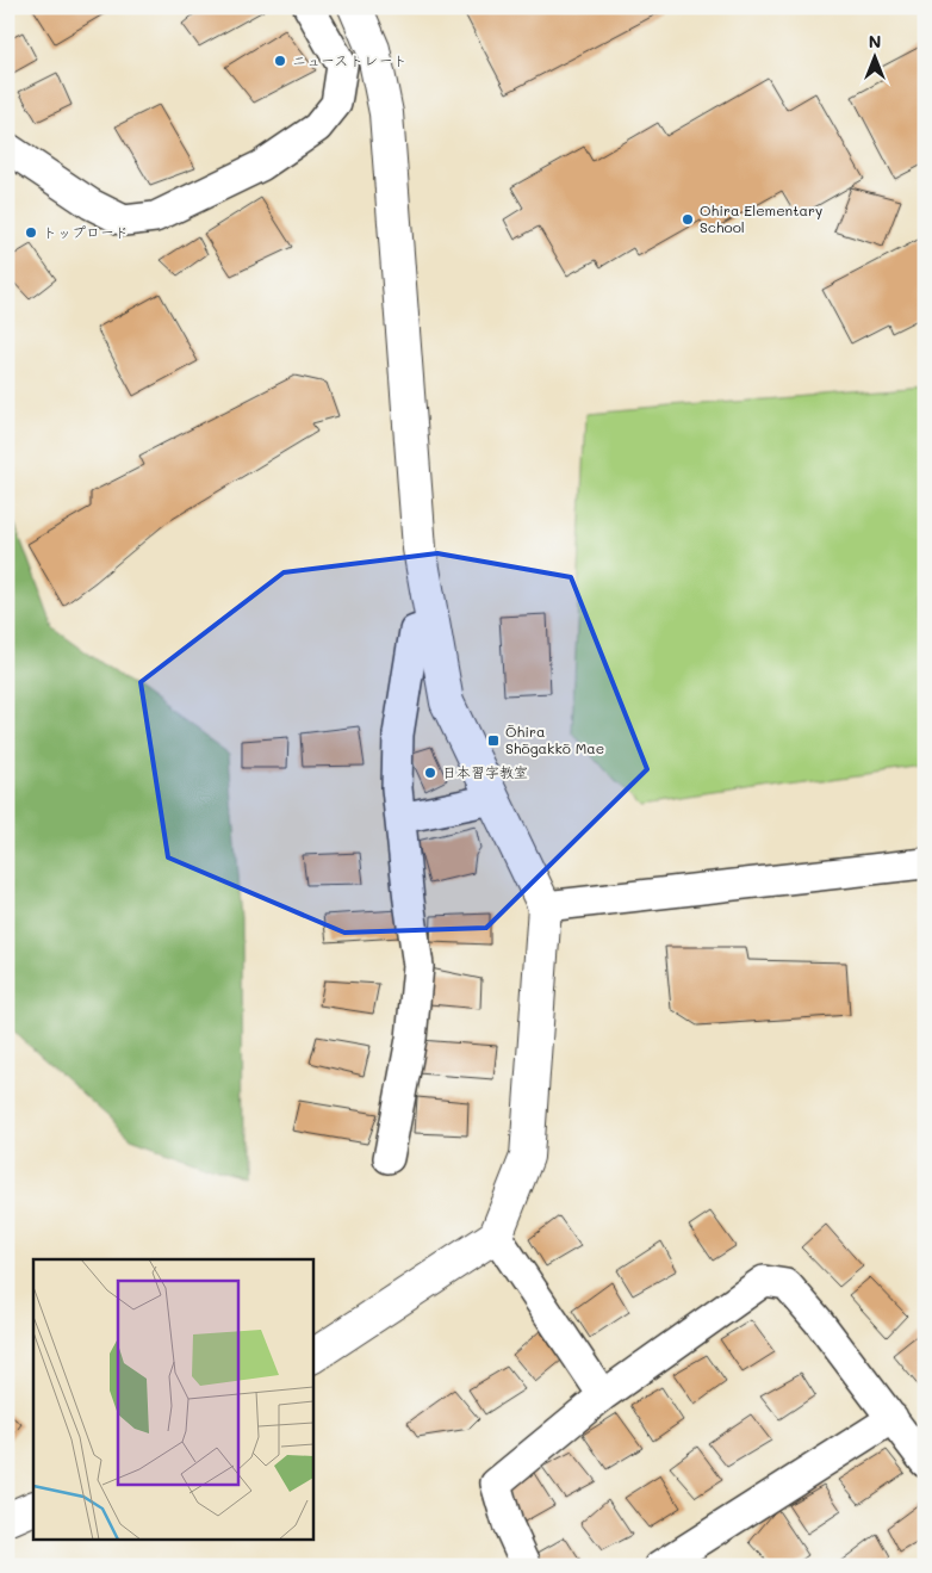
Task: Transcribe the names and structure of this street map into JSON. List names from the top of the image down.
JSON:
{
  "places": {
    "other": [
      "ニューストレート",
      "Ohira Elementary School",
      "トップロード",
      "日本習字教室"
    ],
    "transit": ["Ōhira Shōgakkō Mae"]
  },
  "north": "top"
}
